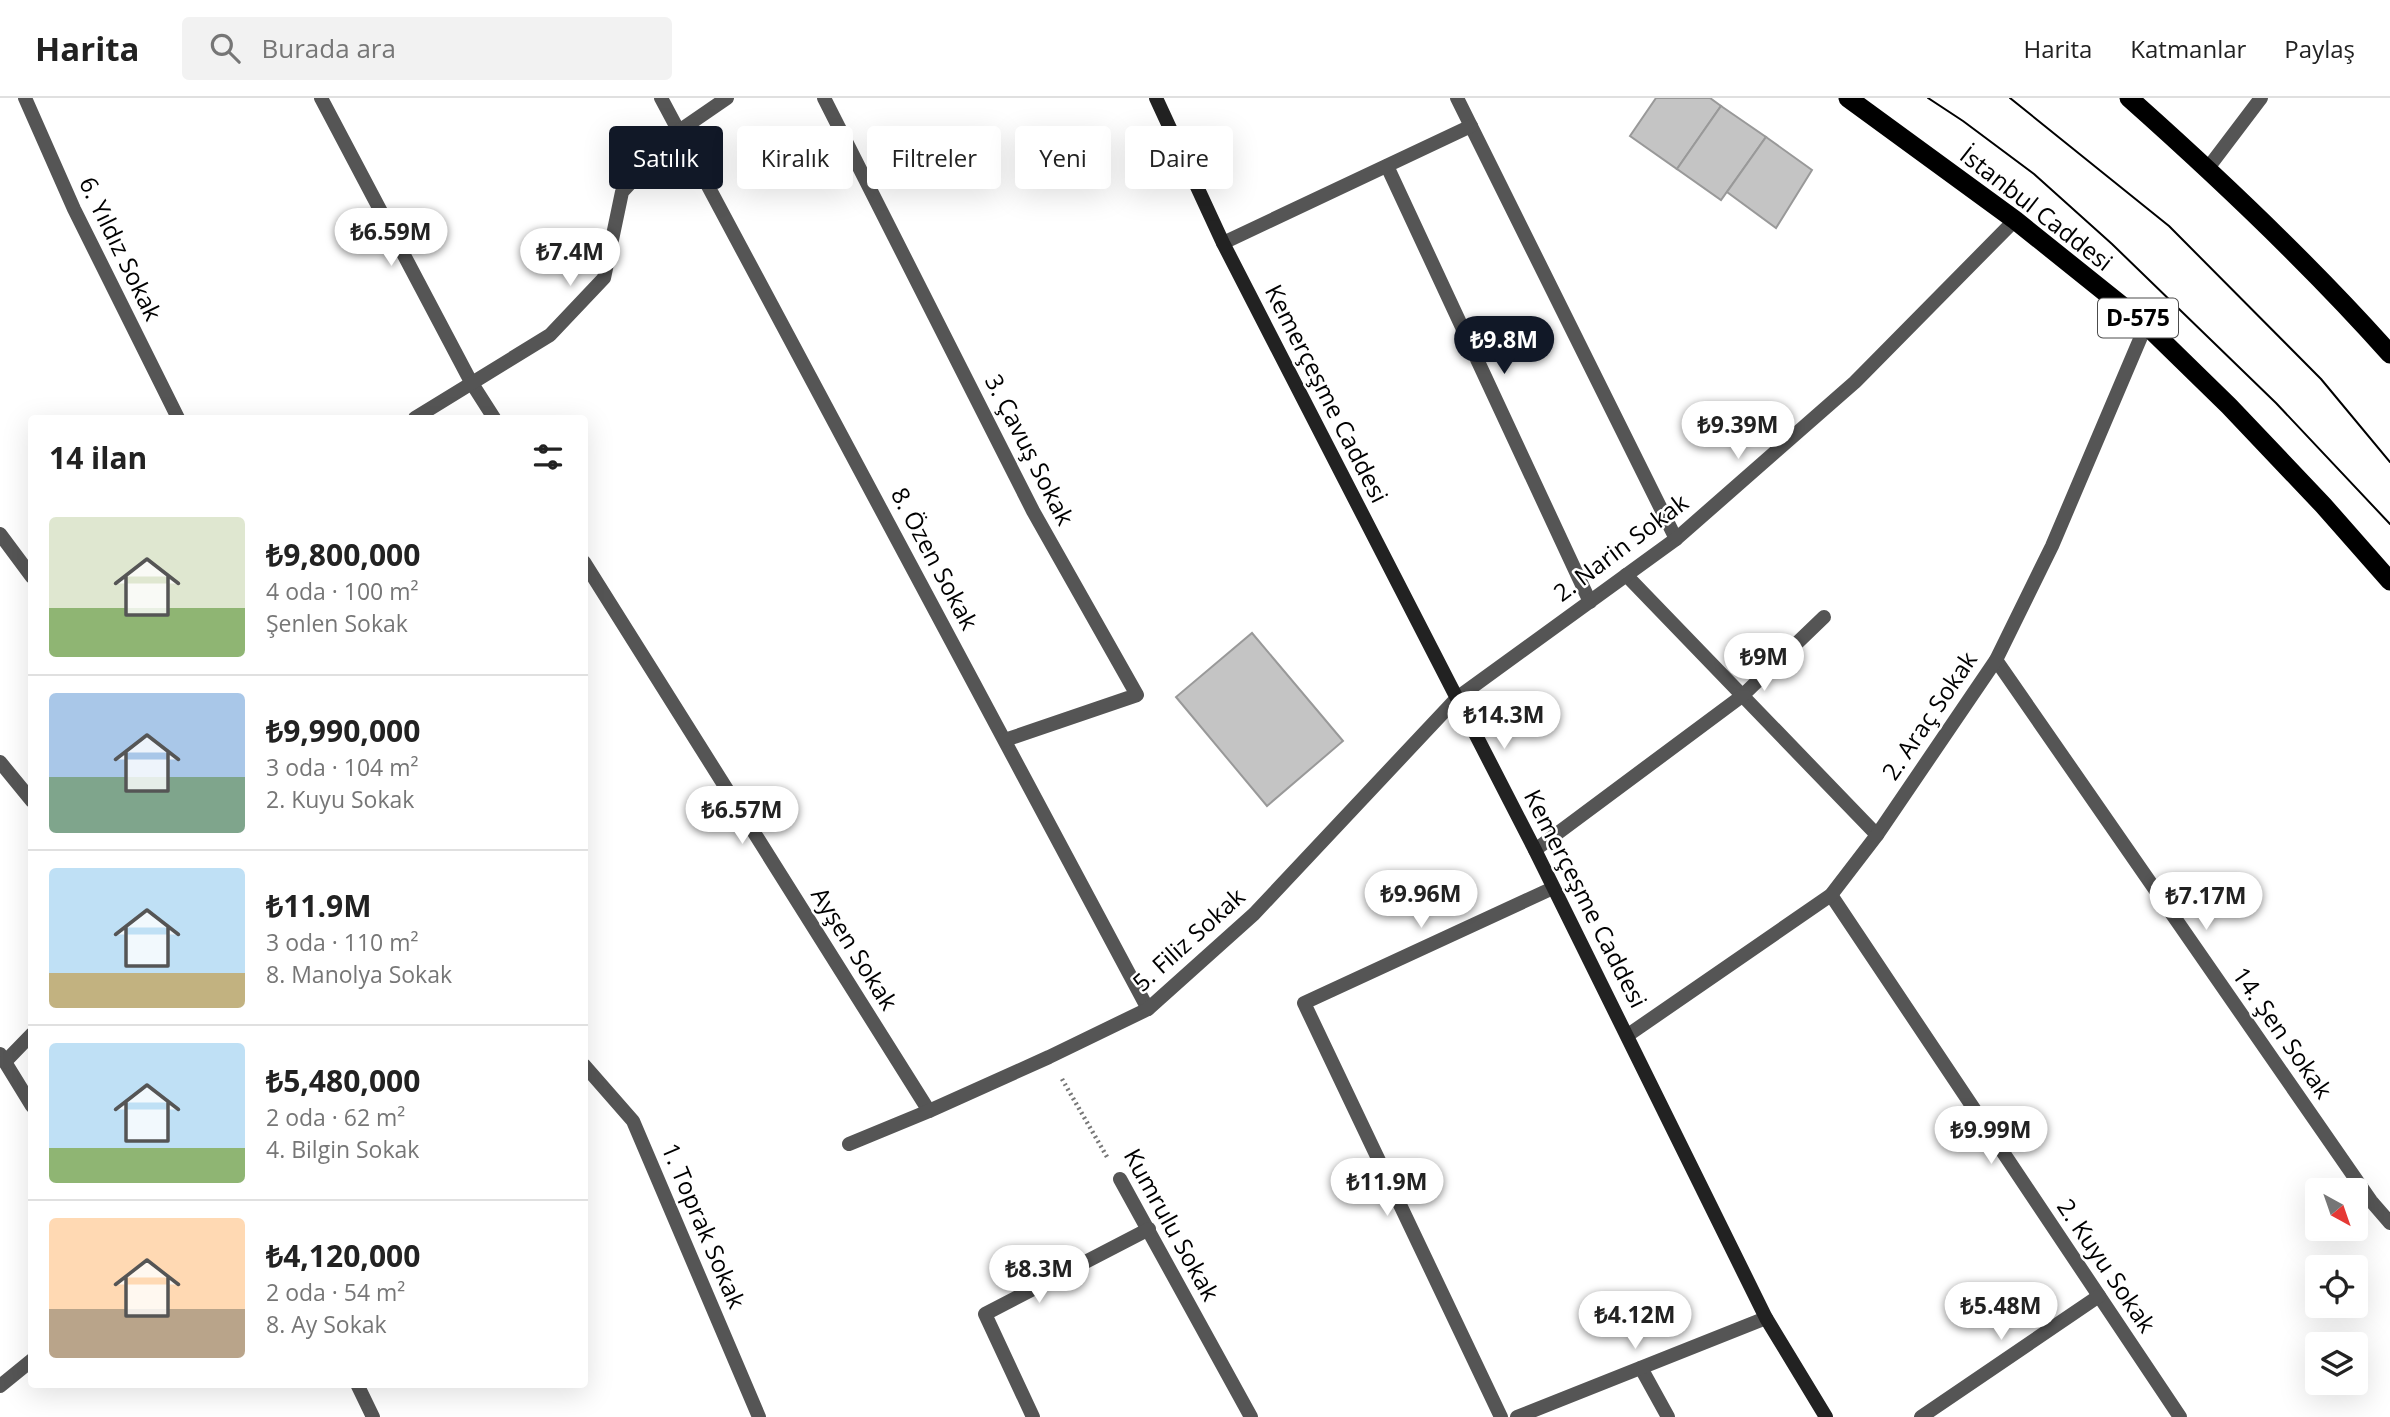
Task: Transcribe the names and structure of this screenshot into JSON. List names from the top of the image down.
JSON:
{
  "streets": {
    "highway": ["İstanbul Caddesi", "D-575"],
    "main road": ["Kemerçeşme Caddesi"],
    "street": [
      "6. Yıldız Sokak",
      "3. Çavuş Sokak",
      "2. Narin Sokak",
      "8. Özen Sokak",
      "2. Araç Sokak",
      "5. Filiz Sokak",
      "Ayşen Sokak",
      "14. Şen Sokak",
      "Kumrulu Sokak",
      "1. Toprak Sokak",
      "2. Kuyu Sokak"
    ]
  },
  "crossings": [
    ["İstanbul Caddesi", "2. Narin Sokak"],
    ["İstanbul Caddesi", "2. Araç Sokak"],
    ["Kemerçeşme Caddesi", "2. Narin Sokak"],
    ["Kemerçeşme Caddesi", "2. Araç Sokak"],
    ["Kemerçeşme Caddesi", "5. Filiz Sokak"],
    ["3. Çavuş Sokak", "8. Özen Sokak"],
    ["2. Narin Sokak", "5. Filiz Sokak"],
    ["8. Özen Sokak", "5. Filiz Sokak"],
    ["2. Araç Sokak", "14. Şen Sokak"],
    ["2. Araç Sokak", "2. Kuyu Sokak"],
    ["5. Filiz Sokak", "Ayşen Sokak"],
    ["5. Filiz Sokak", "Kumrulu Sokak"]
  ],
  "north": "bottom right",
  "page": {
    "header": "Harita",
    "search": "Burada ara",
    "nav": ["Harita", "Katmanlar", "Paylaş"],
    "chip": [
      "Satılık",
      "Kiralık",
      "Filtreler",
      "Yeni",
      "Daire"
    ],
    "price": [
      "₺6.59M",
      "₺7.4M",
      "₺9.8M",
      "₺9.39M",
      "₺9M",
      "₺14.3M",
      "₺6.57M",
      "₺9.96M",
      "₺7.17M",
      "₺9.99M",
      "₺11.9M",
      "₺8.3M",
      "₺5.48M",
      "₺4.12M"
    ],
    "heading": "14 ilan",
    "list": [
      {
        "name": "₺9,800,000",
        "note": "4 oda · 100 m² · Şenlen Sokak"
      },
      {
        "name": "₺9,990,000",
        "note": "3 oda · 104 m² · 2. Kuyu Sokak"
      },
      {
        "name": "₺11.9M",
        "note": "3 oda · 110 m² · 8. Manolya Sokak"
      },
      {
        "name": "₺5,480,000",
        "note": "2 oda · 62 m² · 4. Bilgin Sokak"
      },
      {
        "name": "₺4,120,000",
        "note": "2 oda · 54 m² · 8. Ay Sokak"
      }
    ]
  }
}
